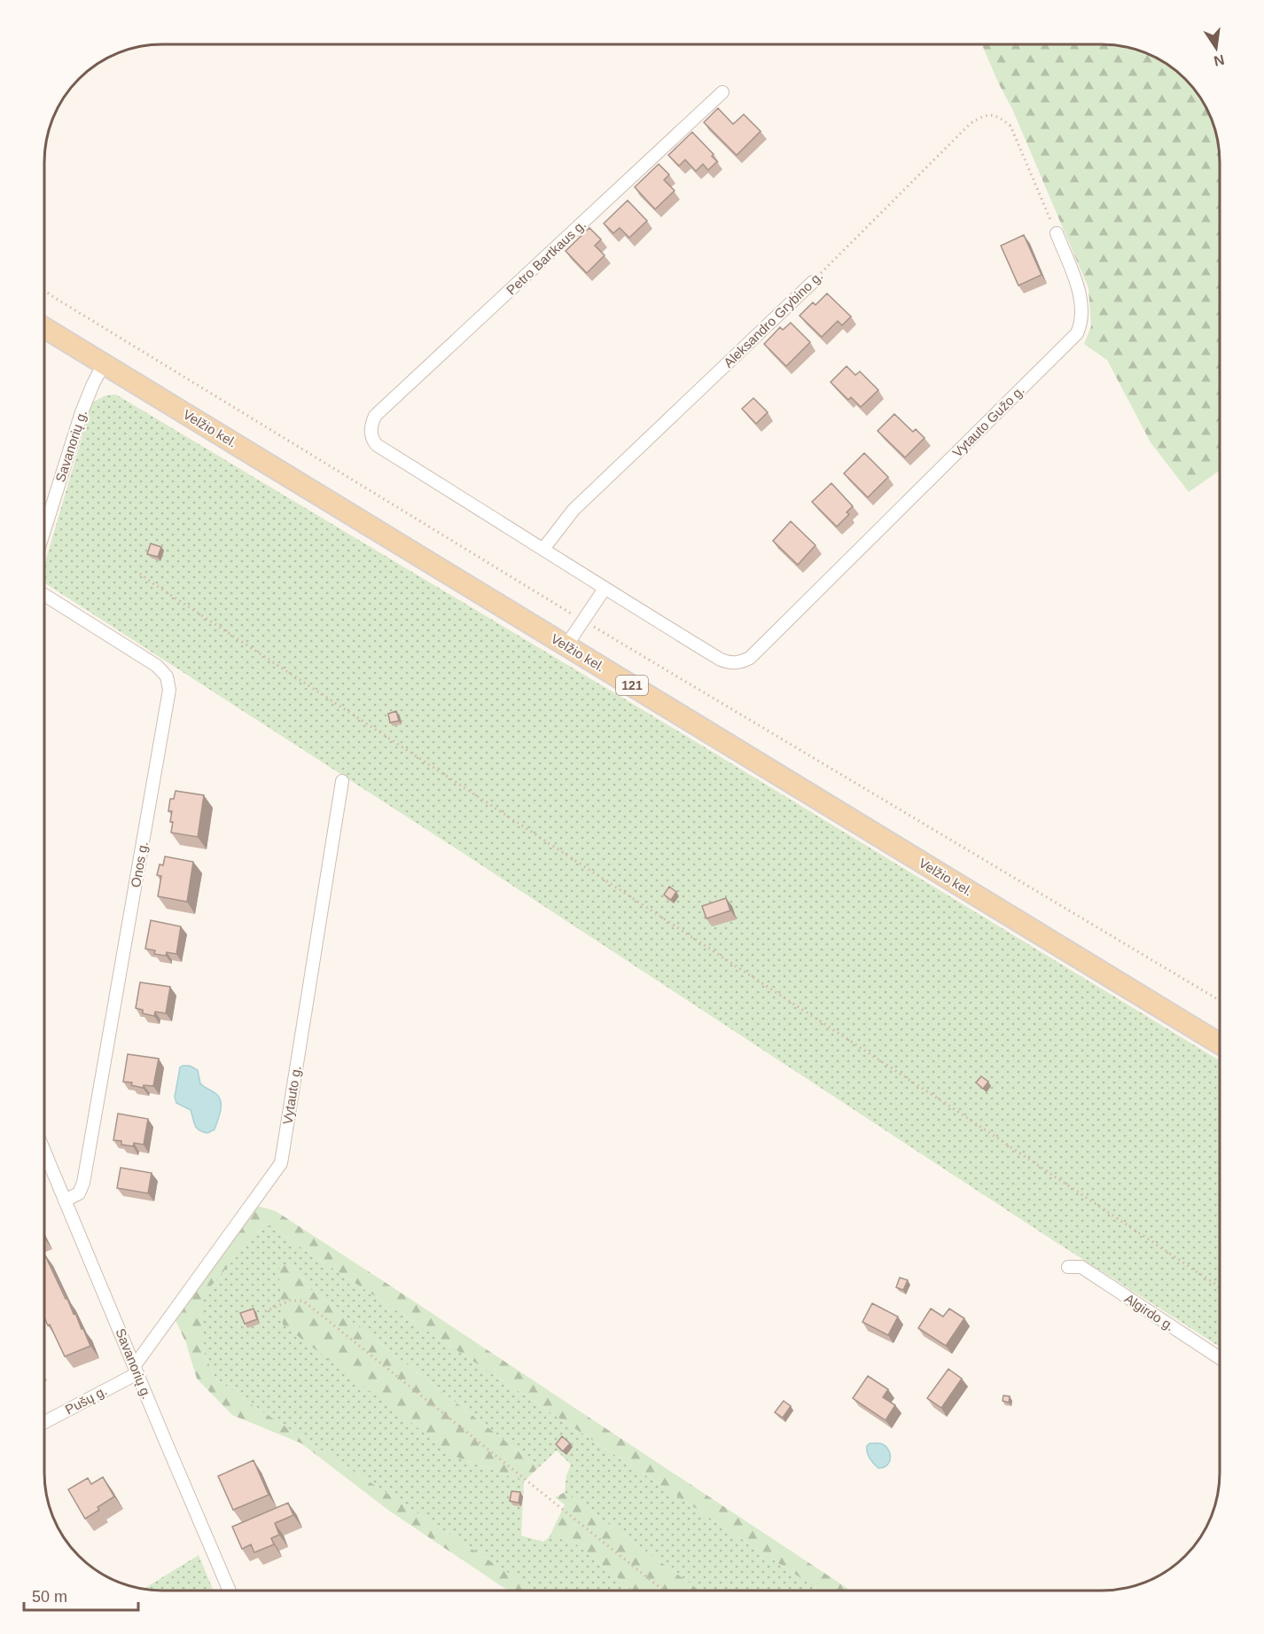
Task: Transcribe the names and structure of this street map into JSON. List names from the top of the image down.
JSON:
{
  "streets": {
    "main road": ["Velžio kel.", "121"],
    "street": [
      "Petro Bartkaus g.",
      "Aleksandro Grybino g.",
      "Vytauto Gužo g.",
      "Savanorių g.",
      "Onos g.",
      "Vytauto g.",
      "Algirdo g.",
      "Pušų g."
    ]
  },
  "crossings": [
    ["Petro Bartkaus g.", "Aleksandro Grybino g."],
    ["Aleksandro Grybino g.", "Vytauto Gužo g."],
    ["Velžio kel.", "Savanorių g."],
    ["Savanorių g.", "Onos g."],
    ["Savanorių g.", "Vytauto g."],
    ["Savanorių g.", "Pušų g."],
    ["Vytauto g.", "Pušų g."]
  ],
  "scale_bar": "50 m",
  "north": "bottom"
}
